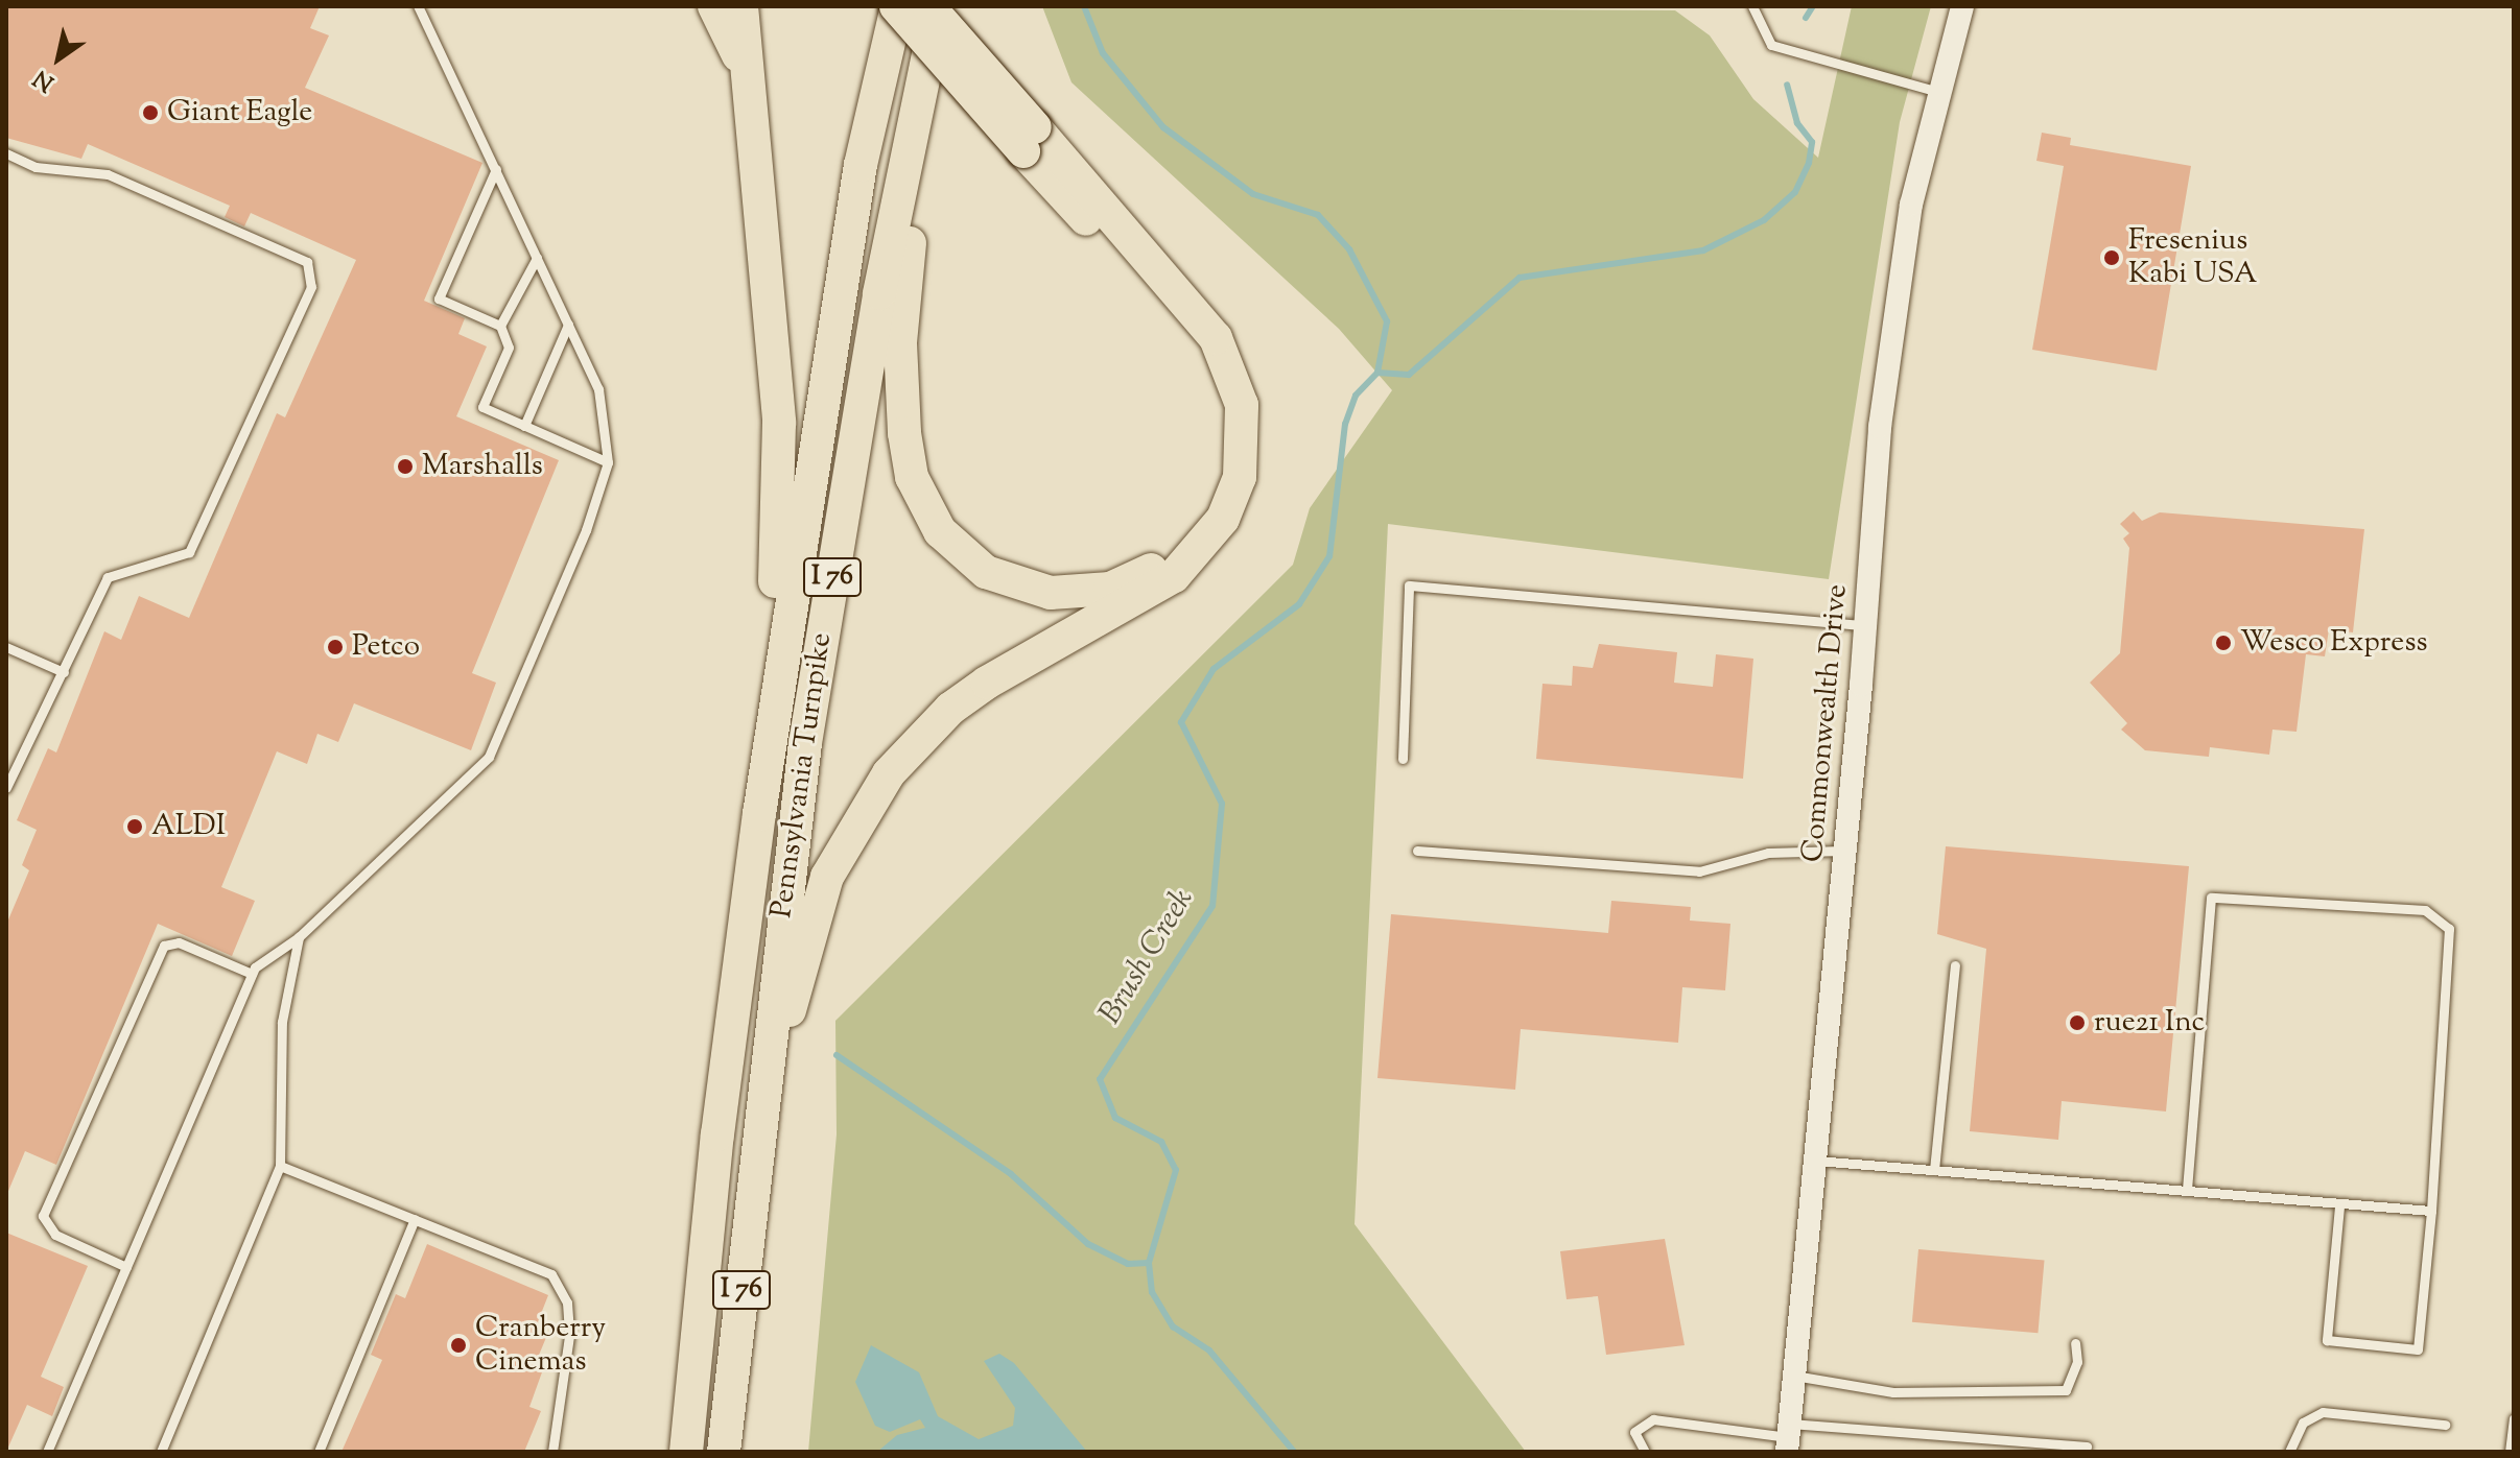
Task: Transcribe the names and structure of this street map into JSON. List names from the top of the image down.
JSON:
{
  "streets": {
    "highway": ["I 76", "Pennsylvania Turnpike"],
    "street": ["Commonwealth Drive"]
  },
  "water": ["Brush Creek"],
  "places": [
    "Giant Eagle",
    "Fresenius Kabi USA",
    "Marshalls",
    "Wesco Express",
    "Petco",
    "ALDI",
    "rue21 Inc",
    "Cranberry Cinemas"
  ],
  "north": "bottom left"
}
